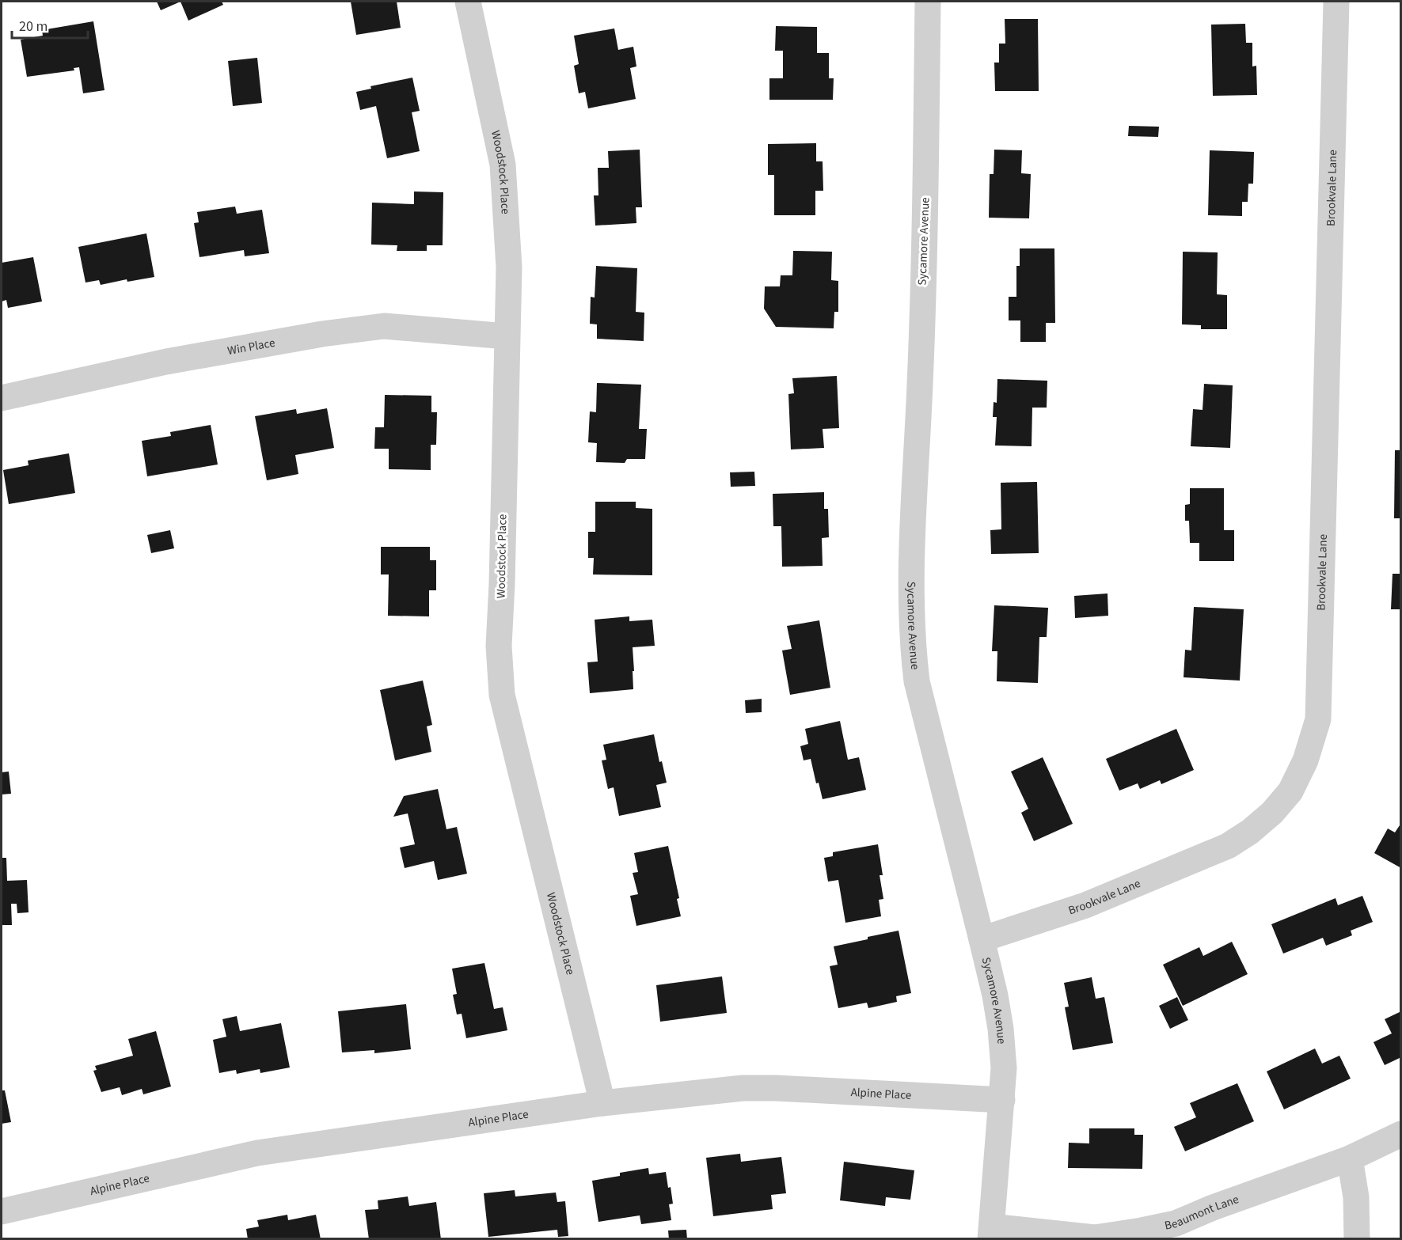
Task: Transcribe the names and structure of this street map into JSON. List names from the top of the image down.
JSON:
{
  "streets": {
    "street": [
      "Woodstock Place",
      "Brookvale Lane",
      "Sycamore Avenue",
      "Win Place",
      "Alpine Place",
      "Beaumont Lane"
    ]
  },
  "crossings": [
    ["Woodstock Place", "Win Place"],
    ["Woodstock Place", "Alpine Place"],
    ["Brookvale Lane", "Sycamore Avenue"],
    ["Sycamore Avenue", "Alpine Place"],
    ["Sycamore Avenue", "Beaumont Lane"]
  ],
  "scale_bar": "20 m"
}
